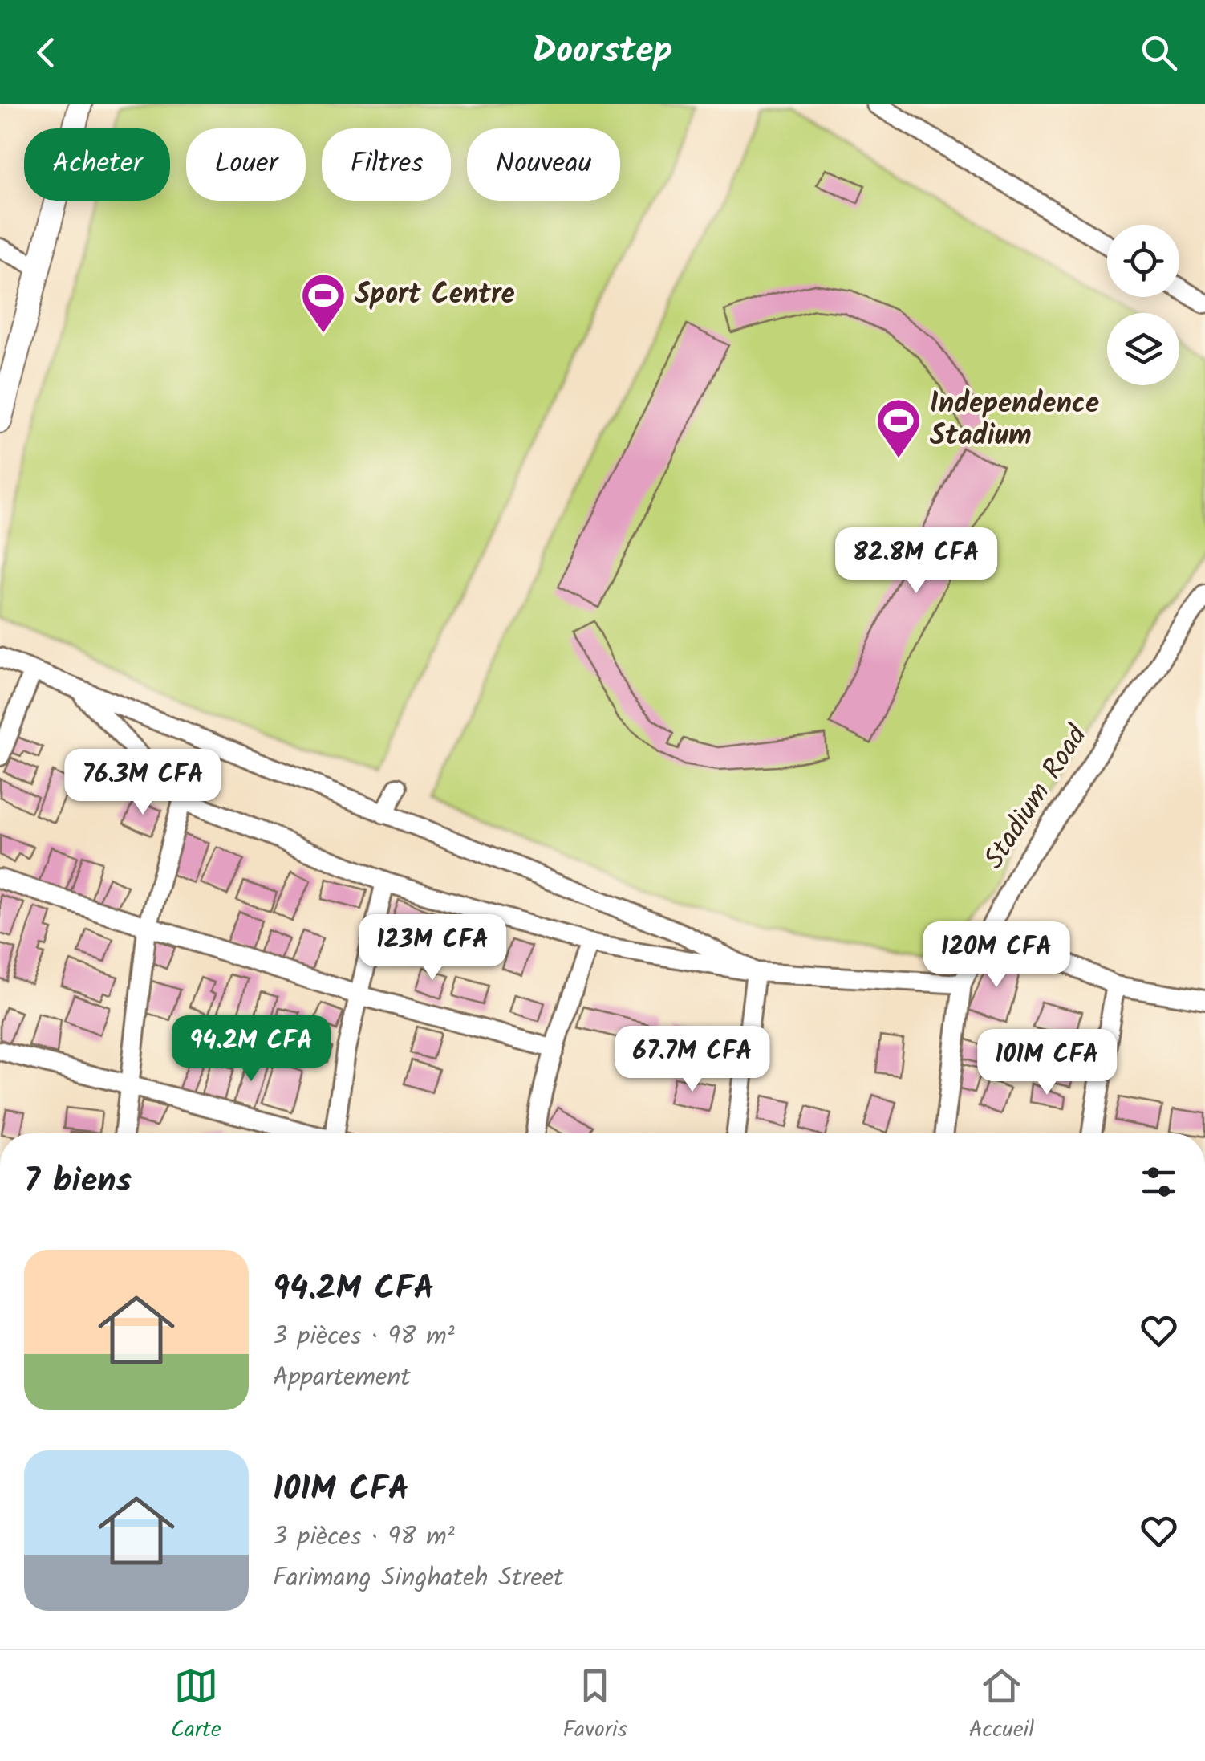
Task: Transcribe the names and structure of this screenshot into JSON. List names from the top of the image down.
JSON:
{
  "streets": {
    "street": ["Stadium Road"]
  },
  "places": {
    "sports": ["Sport Centre", "Independence Stadium"]
  },
  "page": {
    "header": "Doorstep",
    "chip": [
      "Acheter",
      "Louer",
      "Filtres",
      "Nouveau"
    ],
    "price": [
      "82.8M CFA",
      "76.3M CFA",
      "123M CFA",
      "120M CFA",
      "94.2M CFA",
      "67.7M CFA",
      "101M CFA"
    ],
    "heading": "7 biens",
    "list": [
      {
        "name": "94.2M CFA",
        "note": "3 pièces · 98 m² · Appartement"
      },
      {
        "name": "101M CFA",
        "note": "3 pièces · 98 m² · Farimang Singhateh Street"
      }
    ],
    "tabs": ["Carte", "Favoris", "Accueil"]
  }
}
